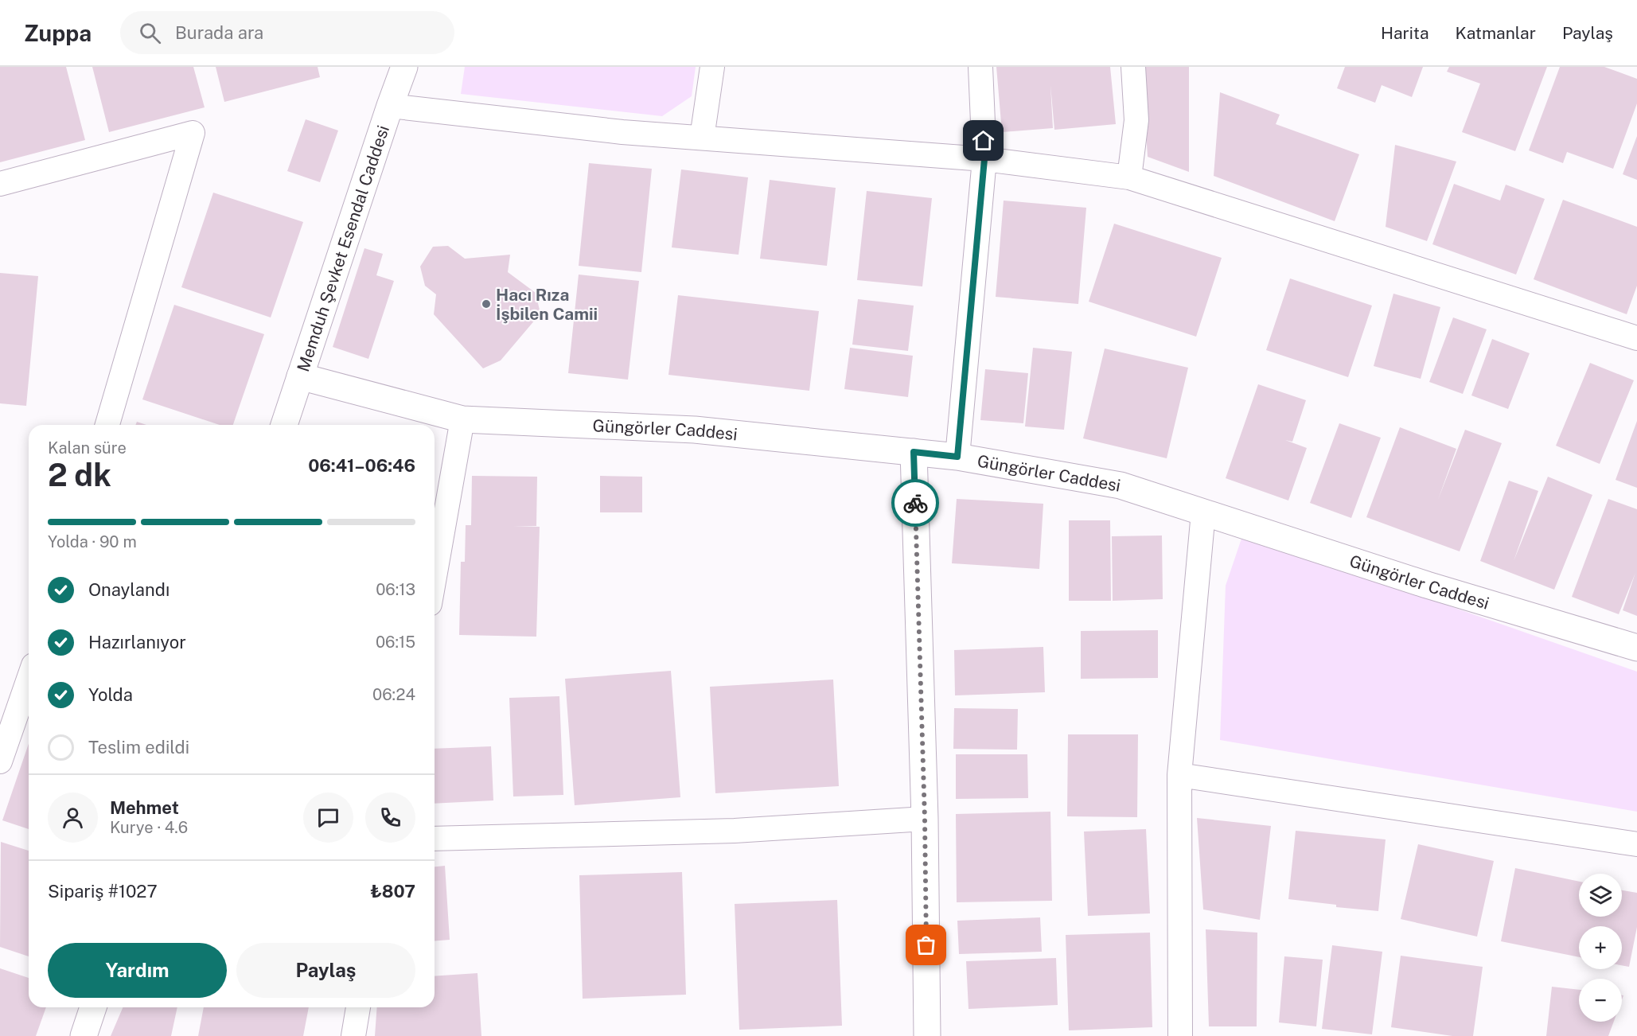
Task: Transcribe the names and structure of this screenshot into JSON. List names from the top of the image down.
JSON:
{
  "streets": {
    "street": ["Memduh Şevket Esendal Caddesi", "Güngörler Caddesi"]
  },
  "crossings": [
    ["Memduh Şevket Esendal Caddesi", "Güngörler Caddesi"]
  ],
  "places": ["Hacı Rıza İşbilen Camii"],
  "page": {
    "header": "Zuppa",
    "search": "Burada ara",
    "nav": ["Harita", "Katmanlar", "Paylaş"],
    "heading": ["2 dk", "Kalan süre", "06:41–06:46"],
    "panel": [
      "Mehmet",
      "Kurye · 4.6",
      "Sipariş #1027",
      "₺807"
    ],
    "bar": "Yolda · 90 m",
    "list": [
      ["Onaylandı", "06:13"],
      ["Hazırlanıyor", "06:15"],
      ["Yolda", "06:24"],
      "Teslim edildi"
    ],
    "map_buttons": ["+", "−"],
    "buttons": ["Yardım", "Paylaş"]
  }
}
